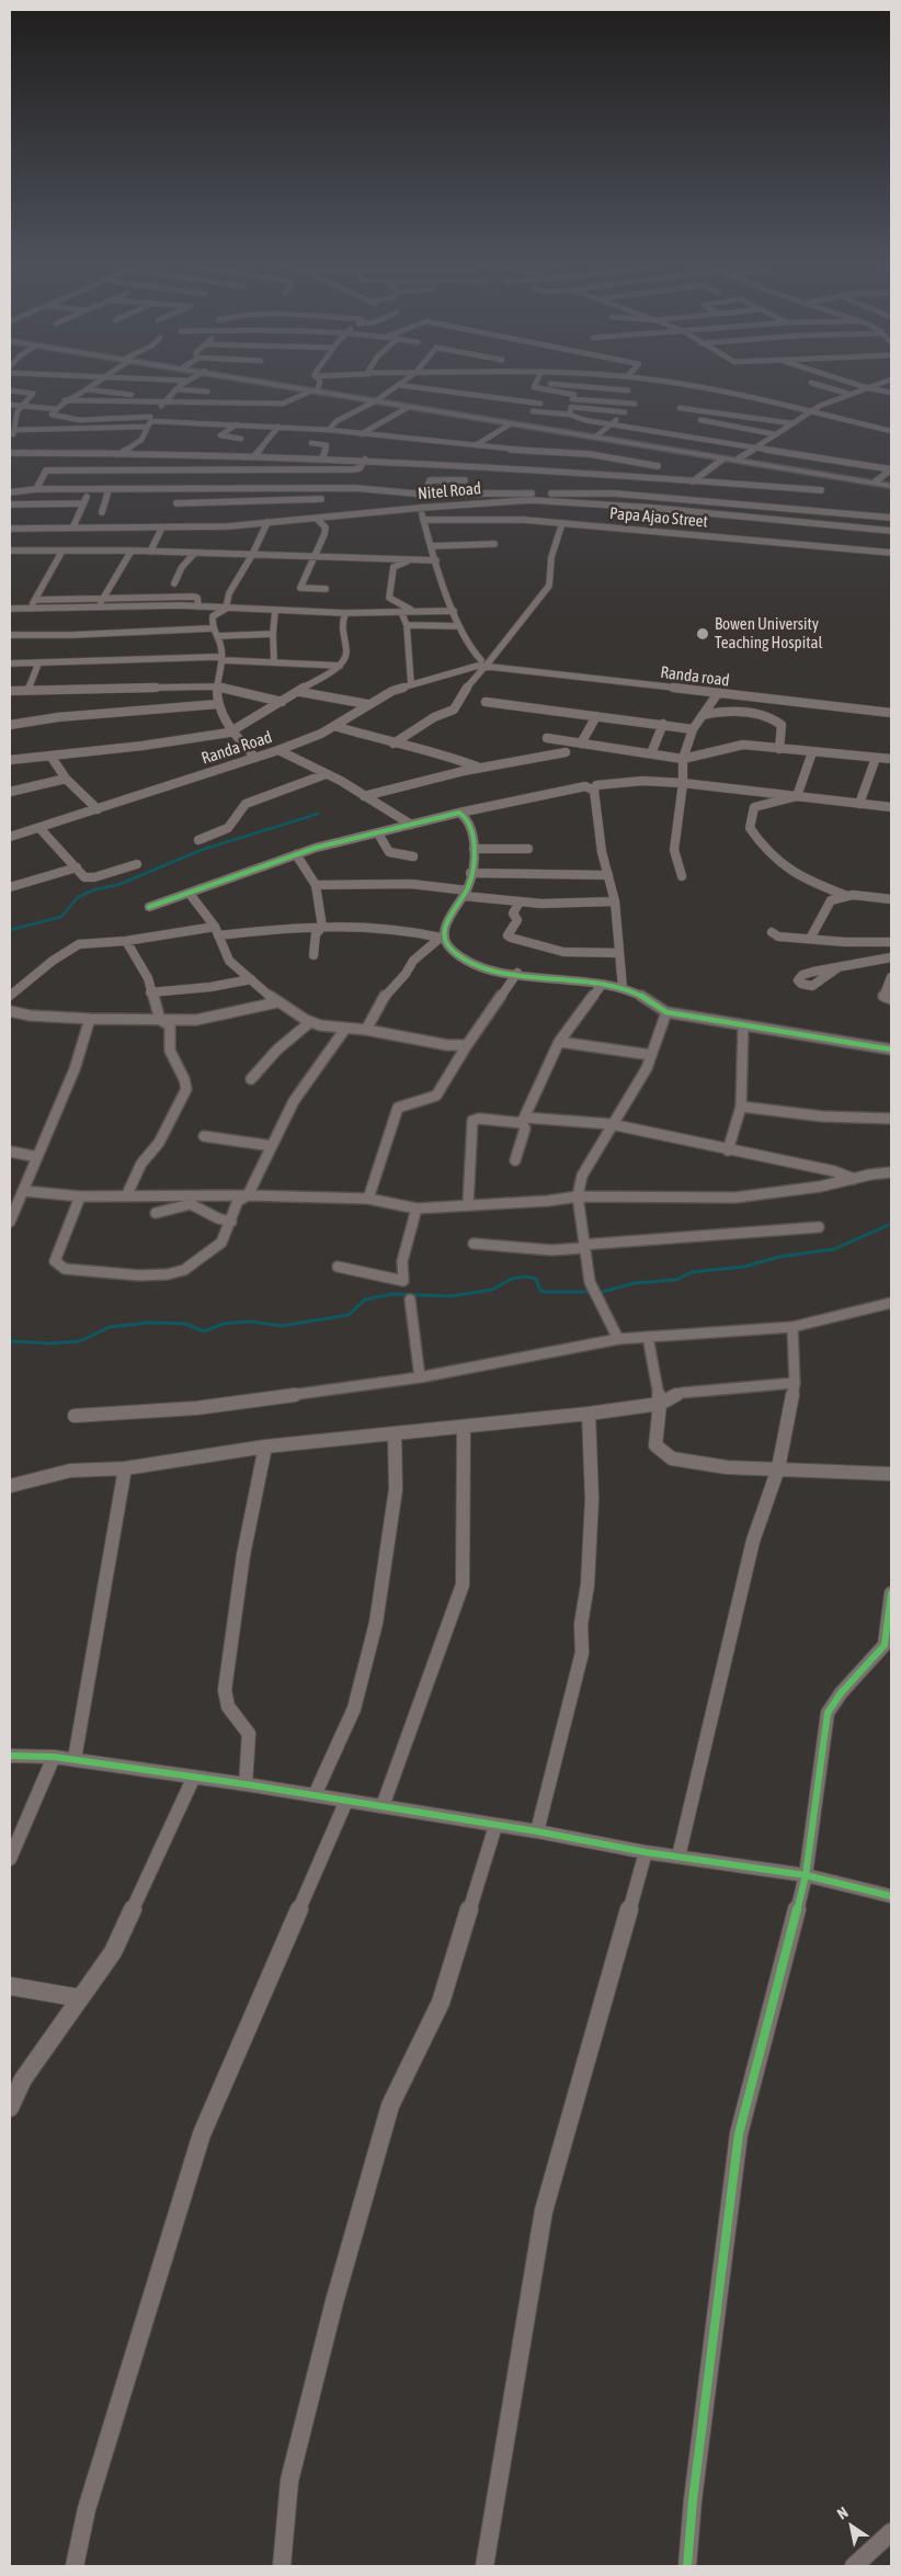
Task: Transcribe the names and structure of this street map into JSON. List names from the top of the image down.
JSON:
{
  "streets": {
    "street": [
      "Nitel Road",
      "Papa Ajao Street",
      "Randa road",
      "Randa Road"
    ]
  },
  "crossings": [
    ["Randa road", "Randa Road"]
  ],
  "places": ["Bowen University Teaching Hospital"],
  "north": "top left"
}
